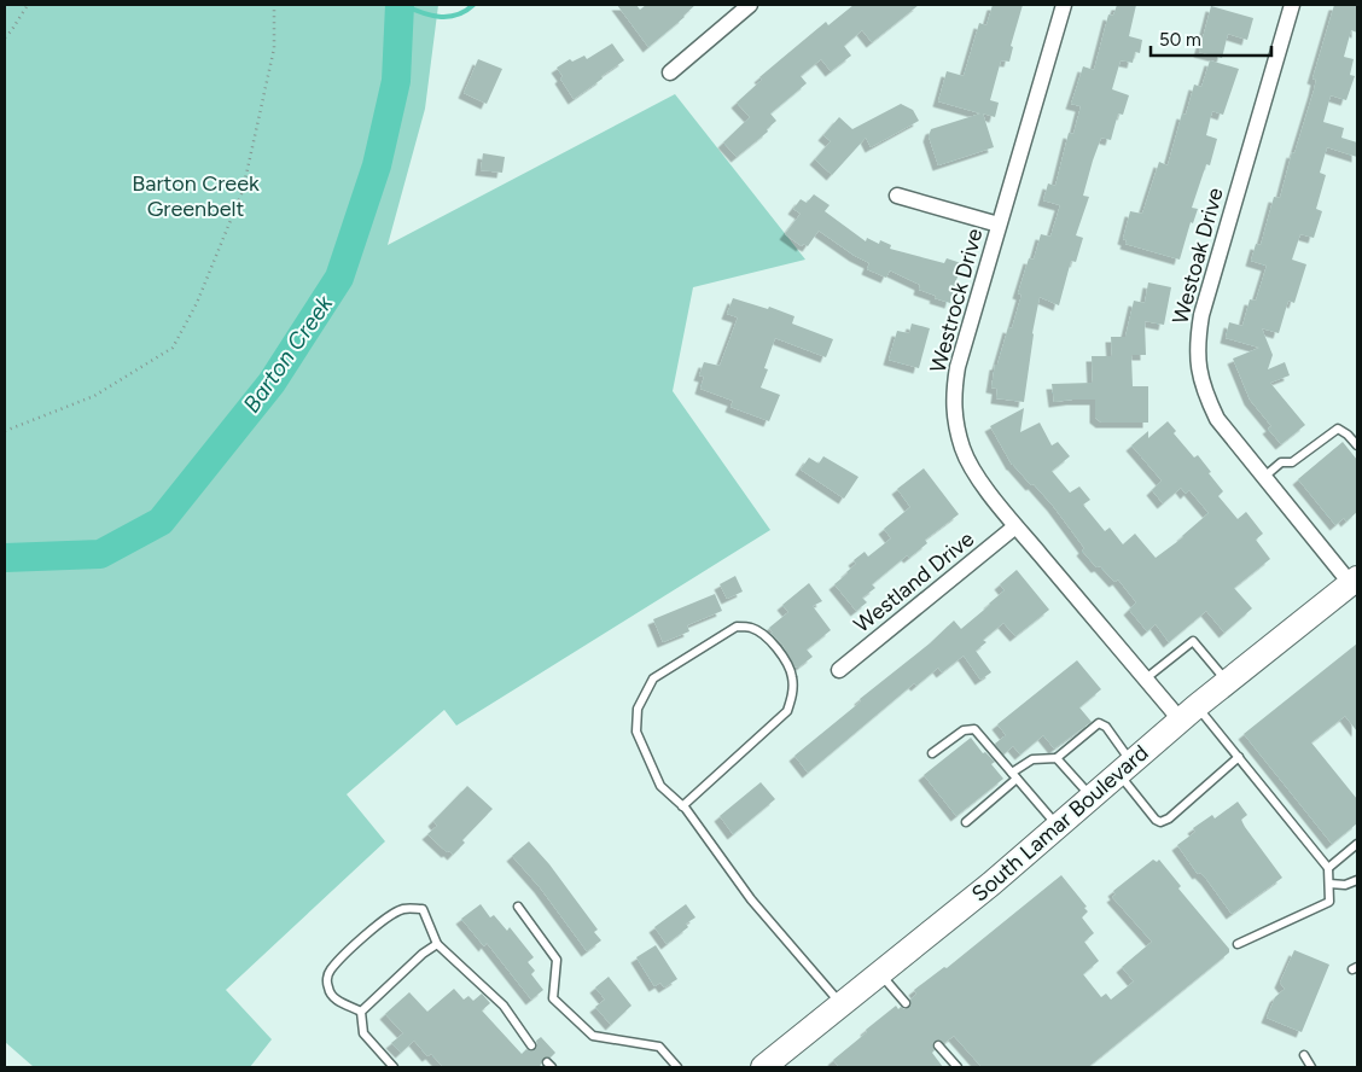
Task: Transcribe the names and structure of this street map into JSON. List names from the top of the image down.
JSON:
{
  "streets": {
    "main road": ["South Lamar Boulevard"],
    "street": ["Westoak Drive", "Westrock Drive", "Westland Drive"]
  },
  "crossings": [
    ["Westoak Drive", "South Lamar Boulevard"],
    ["Westrock Drive", "Westland Drive"],
    ["Westrock Drive", "South Lamar Boulevard"]
  ],
  "water": ["Barton Creek"],
  "parks": ["Barton Creek Greenbelt"],
  "scale_bar": "50 m"
}
